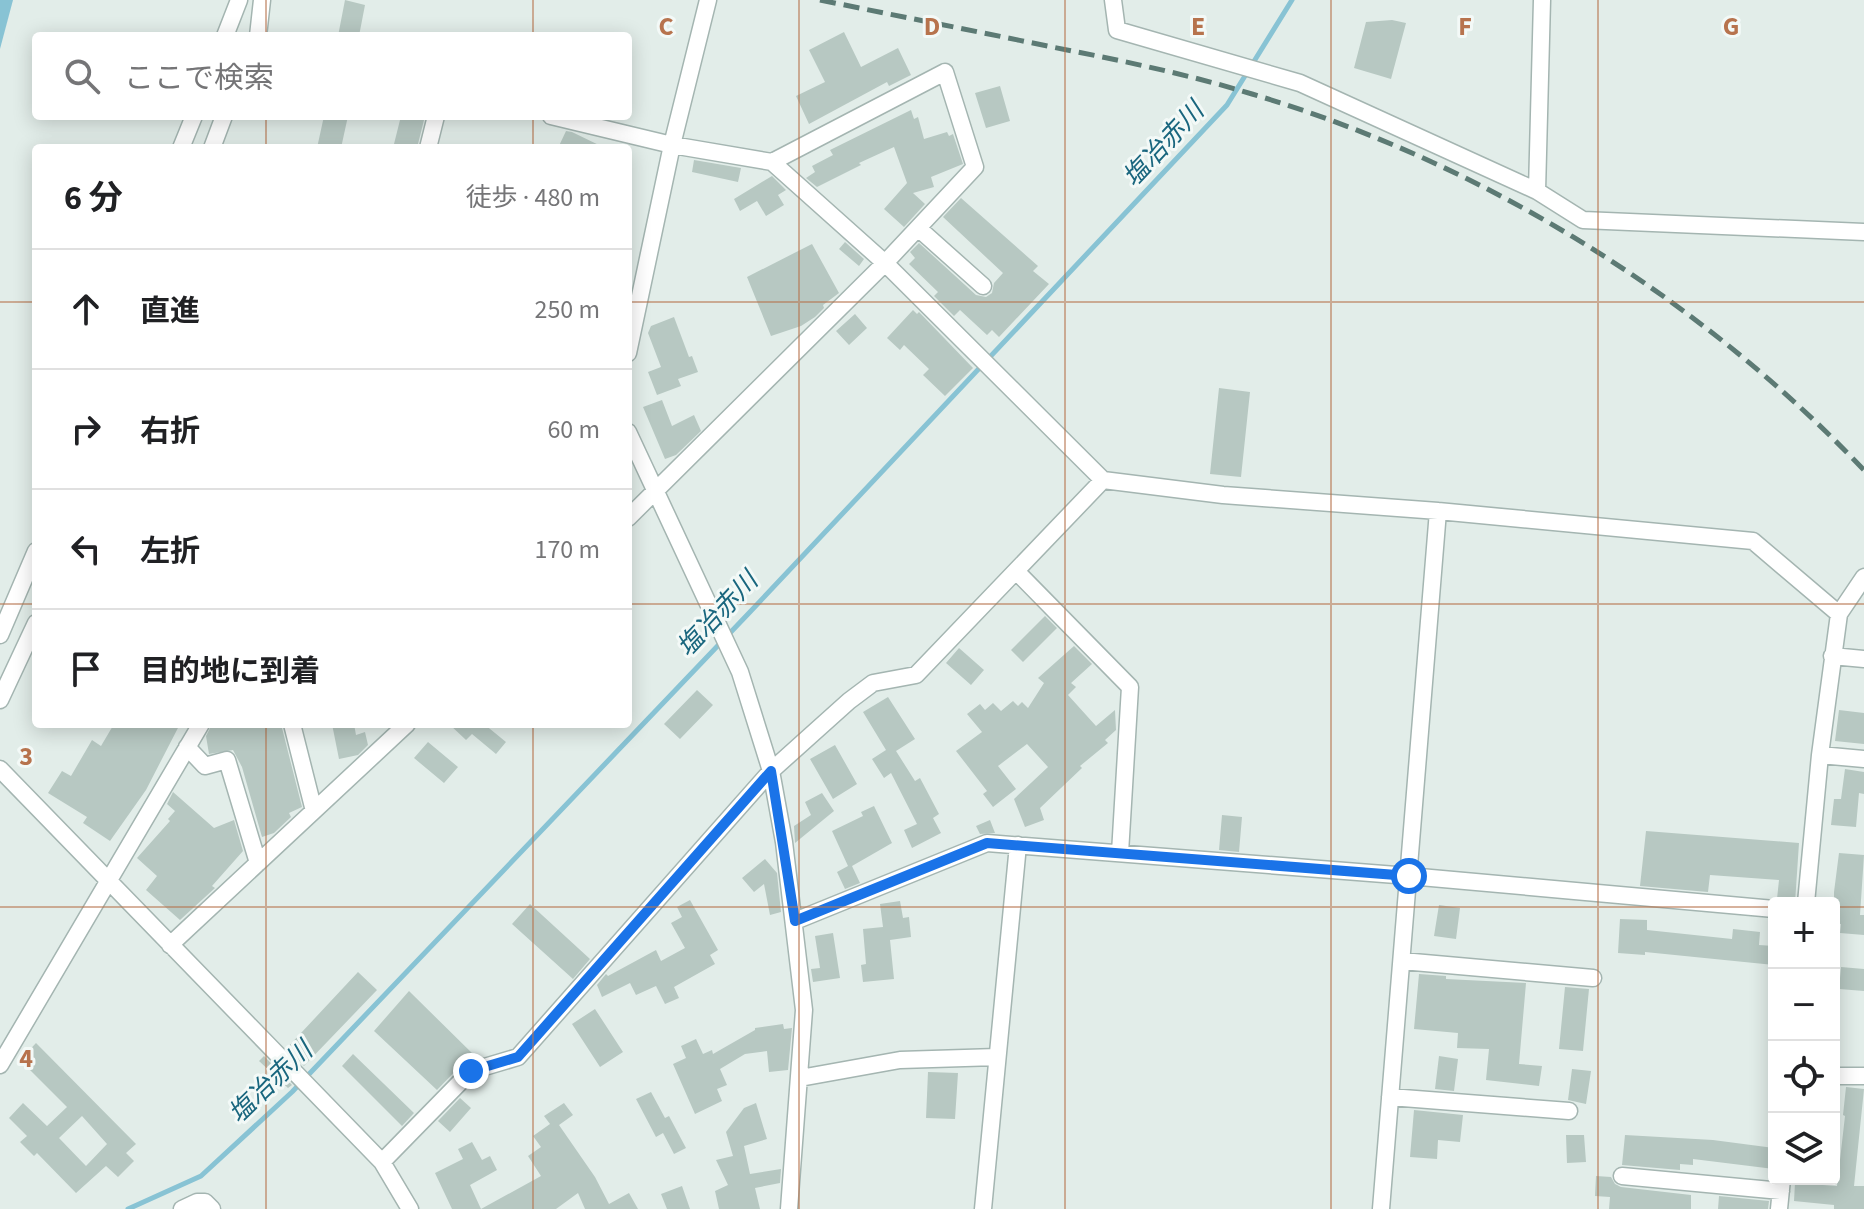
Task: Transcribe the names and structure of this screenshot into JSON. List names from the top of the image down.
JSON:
{
  "water": ["塩冶赤川"],
  "page": {
    "search": "ここで検索",
    "heading": ["6 分", "徒歩 · 480 m"],
    "list": [
      ["直進", "250 m"],
      ["右折", "60 m"],
      ["左折", "170 m"],
      "目的地に到着"
    ],
    "map_buttons": ["+", "−"]
  },
  "grid": {
    "columns": [
      "C",
      "D",
      "E",
      "F",
      "G"
    ],
    "rows": ["3", "4"]
  }
}
